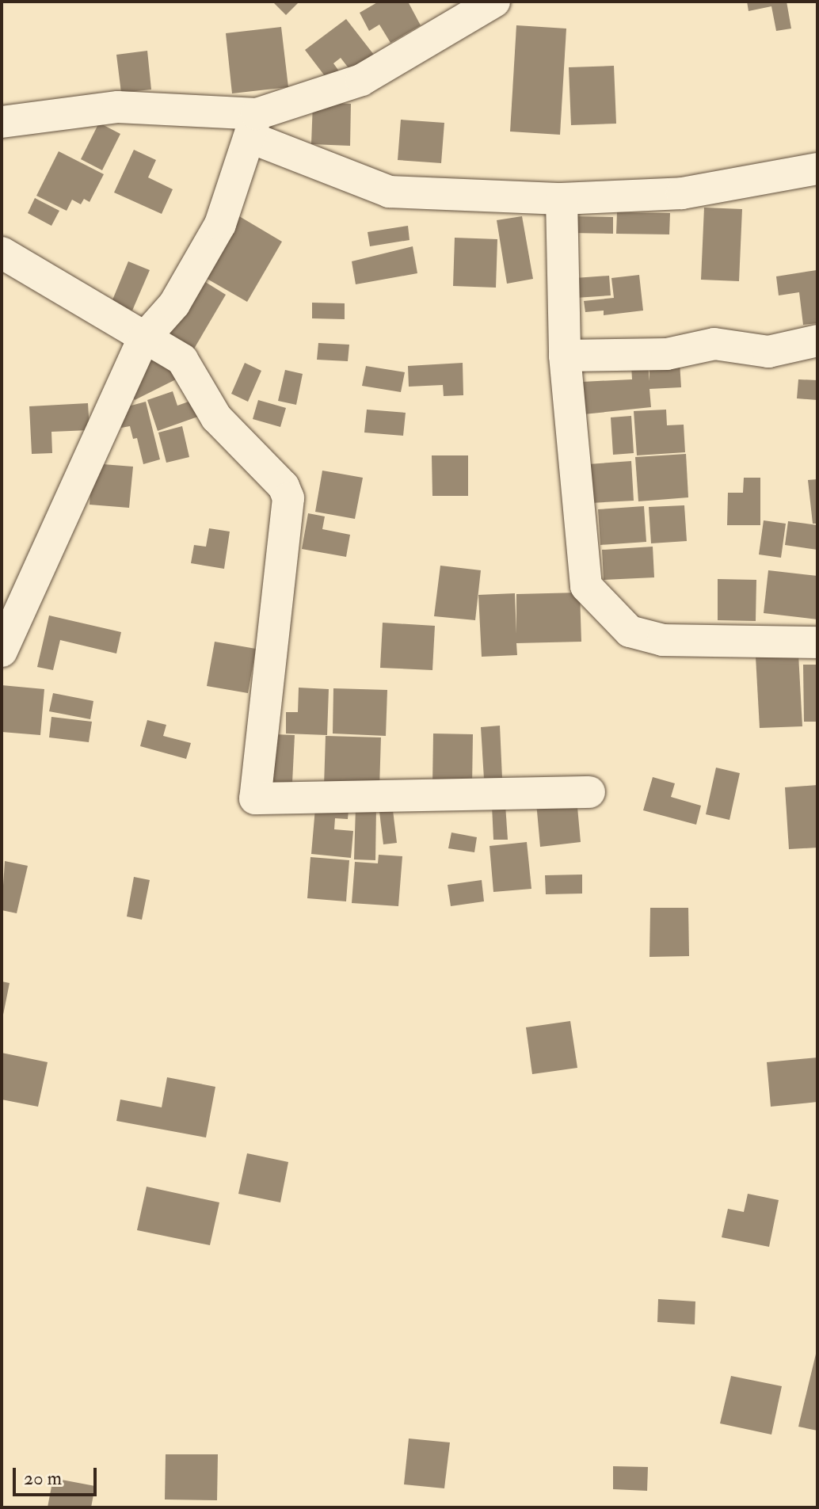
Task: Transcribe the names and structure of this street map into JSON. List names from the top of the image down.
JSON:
{
  "scale_bar": "20 m"
}
